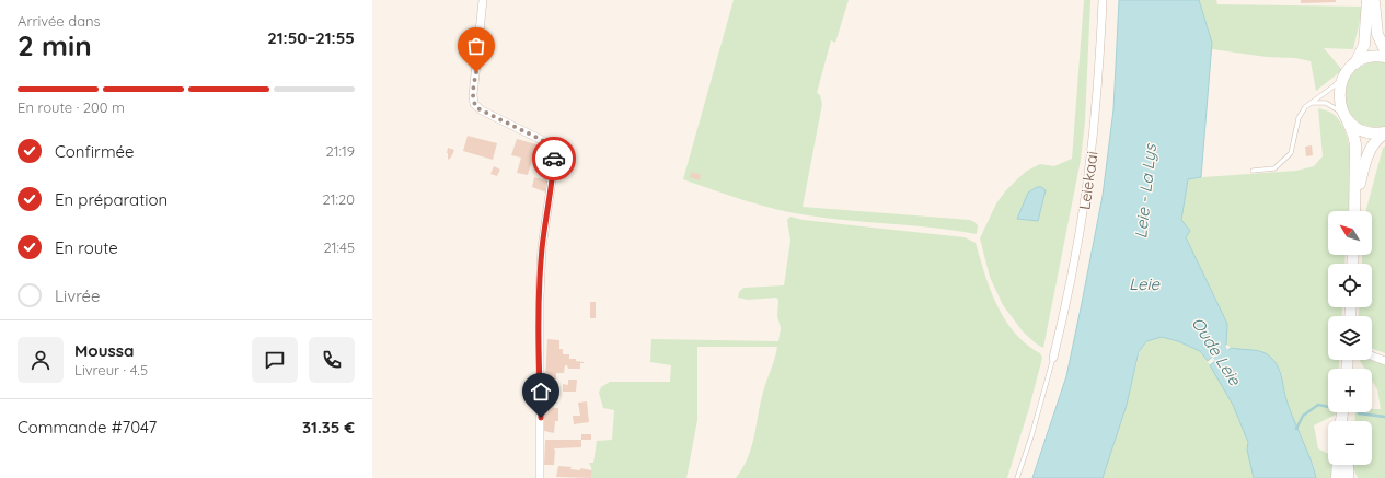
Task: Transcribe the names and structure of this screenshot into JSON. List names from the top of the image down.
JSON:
{
  "streets": {
    "street": ["Leiekaai"]
  },
  "water": ["Leie - La Lys", "Leie", "Oude Leie"],
  "north": "top left",
  "page": {
    "heading": ["2 min", "Arrivée dans", "21:50–21:55"],
    "panel": [
      "Moussa",
      "Livreur · 4.5",
      "Commande #7047",
      "31.35 €"
    ],
    "bar": "En route · 200 m",
    "list": [
      ["Confirmée", "21:19"],
      ["En préparation", "21:20"],
      ["En route", "21:45"],
      "Livrée"
    ],
    "map_buttons": ["+", "−"]
  }
}
